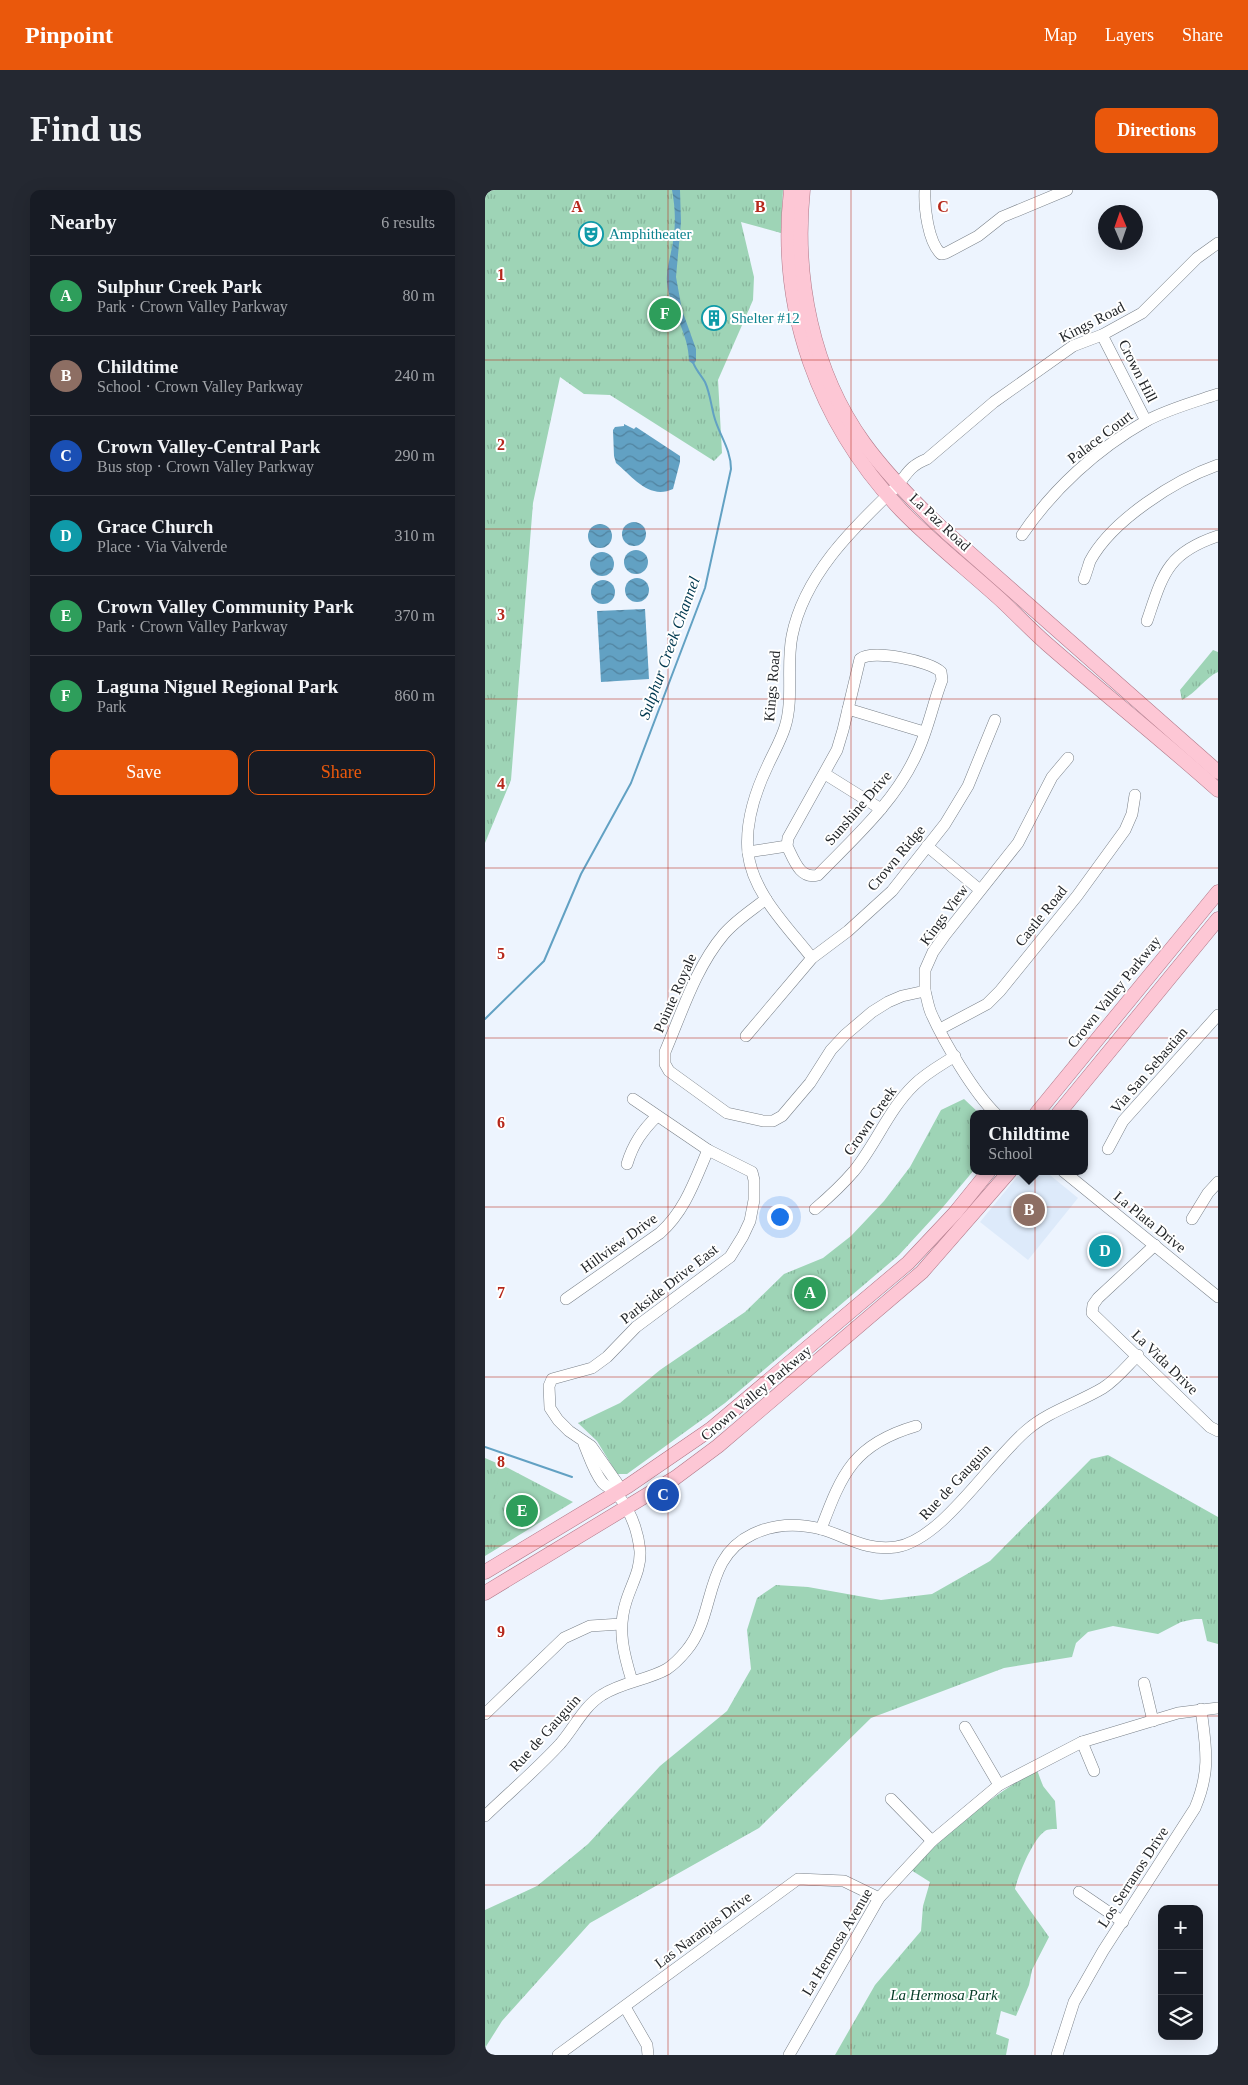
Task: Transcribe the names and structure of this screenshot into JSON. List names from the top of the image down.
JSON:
{
  "streets": {
    "main road": ["La Paz Road", "Crown Valley Parkway"],
    "street": [
      "Kings Road",
      "Crown Hill",
      "Palace Court",
      "Sunshine Drive",
      "Crown Ridge",
      "Kings View",
      "Castle Road",
      "Pointe Royale",
      "Via San Sebastian",
      "Crown Creek",
      "La Plata Drive",
      "Hillview Drive",
      "Parkside Drive East",
      "La Vida Drive",
      "Rue de Gauguin",
      "Los Serranos Drive",
      "Las Naranjas Drive",
      "La Hermosa Avenue"
    ]
  },
  "crossings": [
    ["Kings Road", "Crown Hill"],
    ["Kings Road", "La Paz Road"],
    ["Kings Road", "Crown Ridge"],
    ["Kings Road", "Pointe Royale"],
    ["Crown Hill", "Palace Court"],
    ["Kings View", "Pointe Royale"],
    ["Crown Valley Parkway", "Parkside Drive East"],
    ["La Plata Drive", "La Vida Drive"],
    ["Hillview Drive", "Parkside Drive East"],
    ["La Vida Drive", "Rue de Gauguin"],
    ["Los Serranos Drive", "La Hermosa Avenue"],
    ["Las Naranjas Drive", "La Hermosa Avenue"]
  ],
  "water": ["Sulphur Creek Channel"],
  "parks": ["La Hermosa Park"],
  "places": {
    "theatre": ["Amphitheater"],
    "building": ["Shelter #12"]
  },
  "north": "top",
  "page": {
    "header": "Pinpoint",
    "nav": ["Map", "Layers", "Share"],
    "buttons": [
      "Directions",
      ["Save", "Share"]
    ],
    "title": "Find us",
    "heading": ["Nearby", "6 results"],
    "list": [
      {
        "mark": "A",
        "name": "Sulphur Creek Park",
        "note": "Park · Crown Valley Parkway",
        "value": "80 m"
      },
      {
        "mark": "B",
        "name": "Childtime",
        "note": "School · Crown Valley Parkway",
        "value": "240 m"
      },
      {
        "mark": "C",
        "name": "Crown Valley-Central Park",
        "note": "Bus stop · Crown Valley Parkway",
        "value": "290 m"
      },
      {
        "mark": "D",
        "name": "Grace Church",
        "note": "Place · Via Valverde",
        "value": "310 m"
      },
      {
        "mark": "E",
        "name": "Crown Valley Community Park",
        "note": "Park · Crown Valley Parkway",
        "value": "370 m"
      },
      {
        "mark": "F",
        "name": "Laguna Niguel Regional Park",
        "note": "Park",
        "value": "860 m"
      }
    ],
    "pins": [
      "F",
      "B",
      "D",
      "A",
      "C",
      "E"
    ],
    "popup": ["Childtime", "School"],
    "map_buttons": ["+", "−"]
  },
  "grid": {
    "columns": ["A", "B", "C"],
    "rows": [
      "1",
      "2",
      "3",
      "4",
      "5",
      "6",
      "7",
      "8",
      "9"
    ]
  }
}
